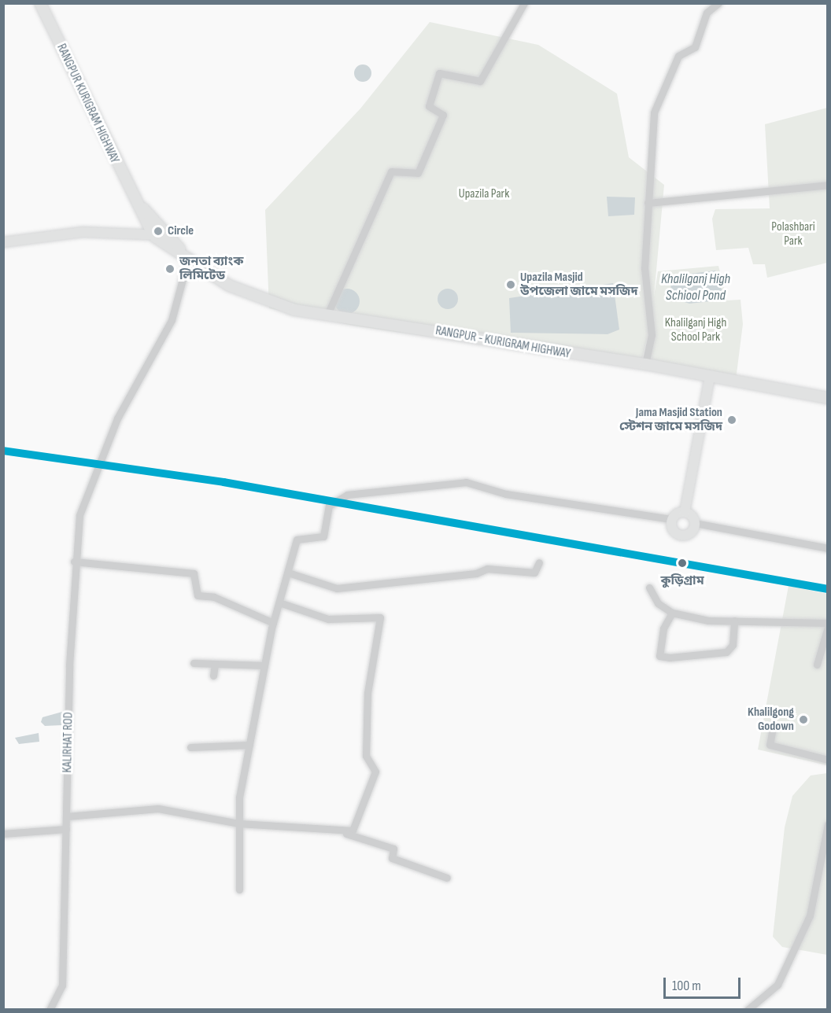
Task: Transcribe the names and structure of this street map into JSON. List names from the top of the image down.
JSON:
{
  "streets": {
    "highway": ["RANGPUR KURIGRAM HIGHWAY", "RANGPUR - KURIGRAM HIGHWAY"],
    "street": ["KALIRHAT ROD"]
  },
  "crossings": [
    ["RANGPUR KURIGRAM HIGHWAY", "RANGPUR - KURIGRAM HIGHWAY"],
    ["RANGPUR - KURIGRAM HIGHWAY", "KALIRHAT ROD"]
  ],
  "water": ["Khalilganj High Schiool Pond"],
  "parks": ["Upazila Park", "Polashbari Park", "Khalilganj High School Park"],
  "places": [
    "Circle",
    "জনতা ব্যাংক লিমিটেড",
    "Upazila Masjid উপজেলা জামে মসজিদ",
    "Jama Masjid Station স্টেশন জামে মসজিদ",
    "কুড়িগ্রাম",
    "Khalilgong Godown"
  ],
  "scale_bar": "100 m"
}
